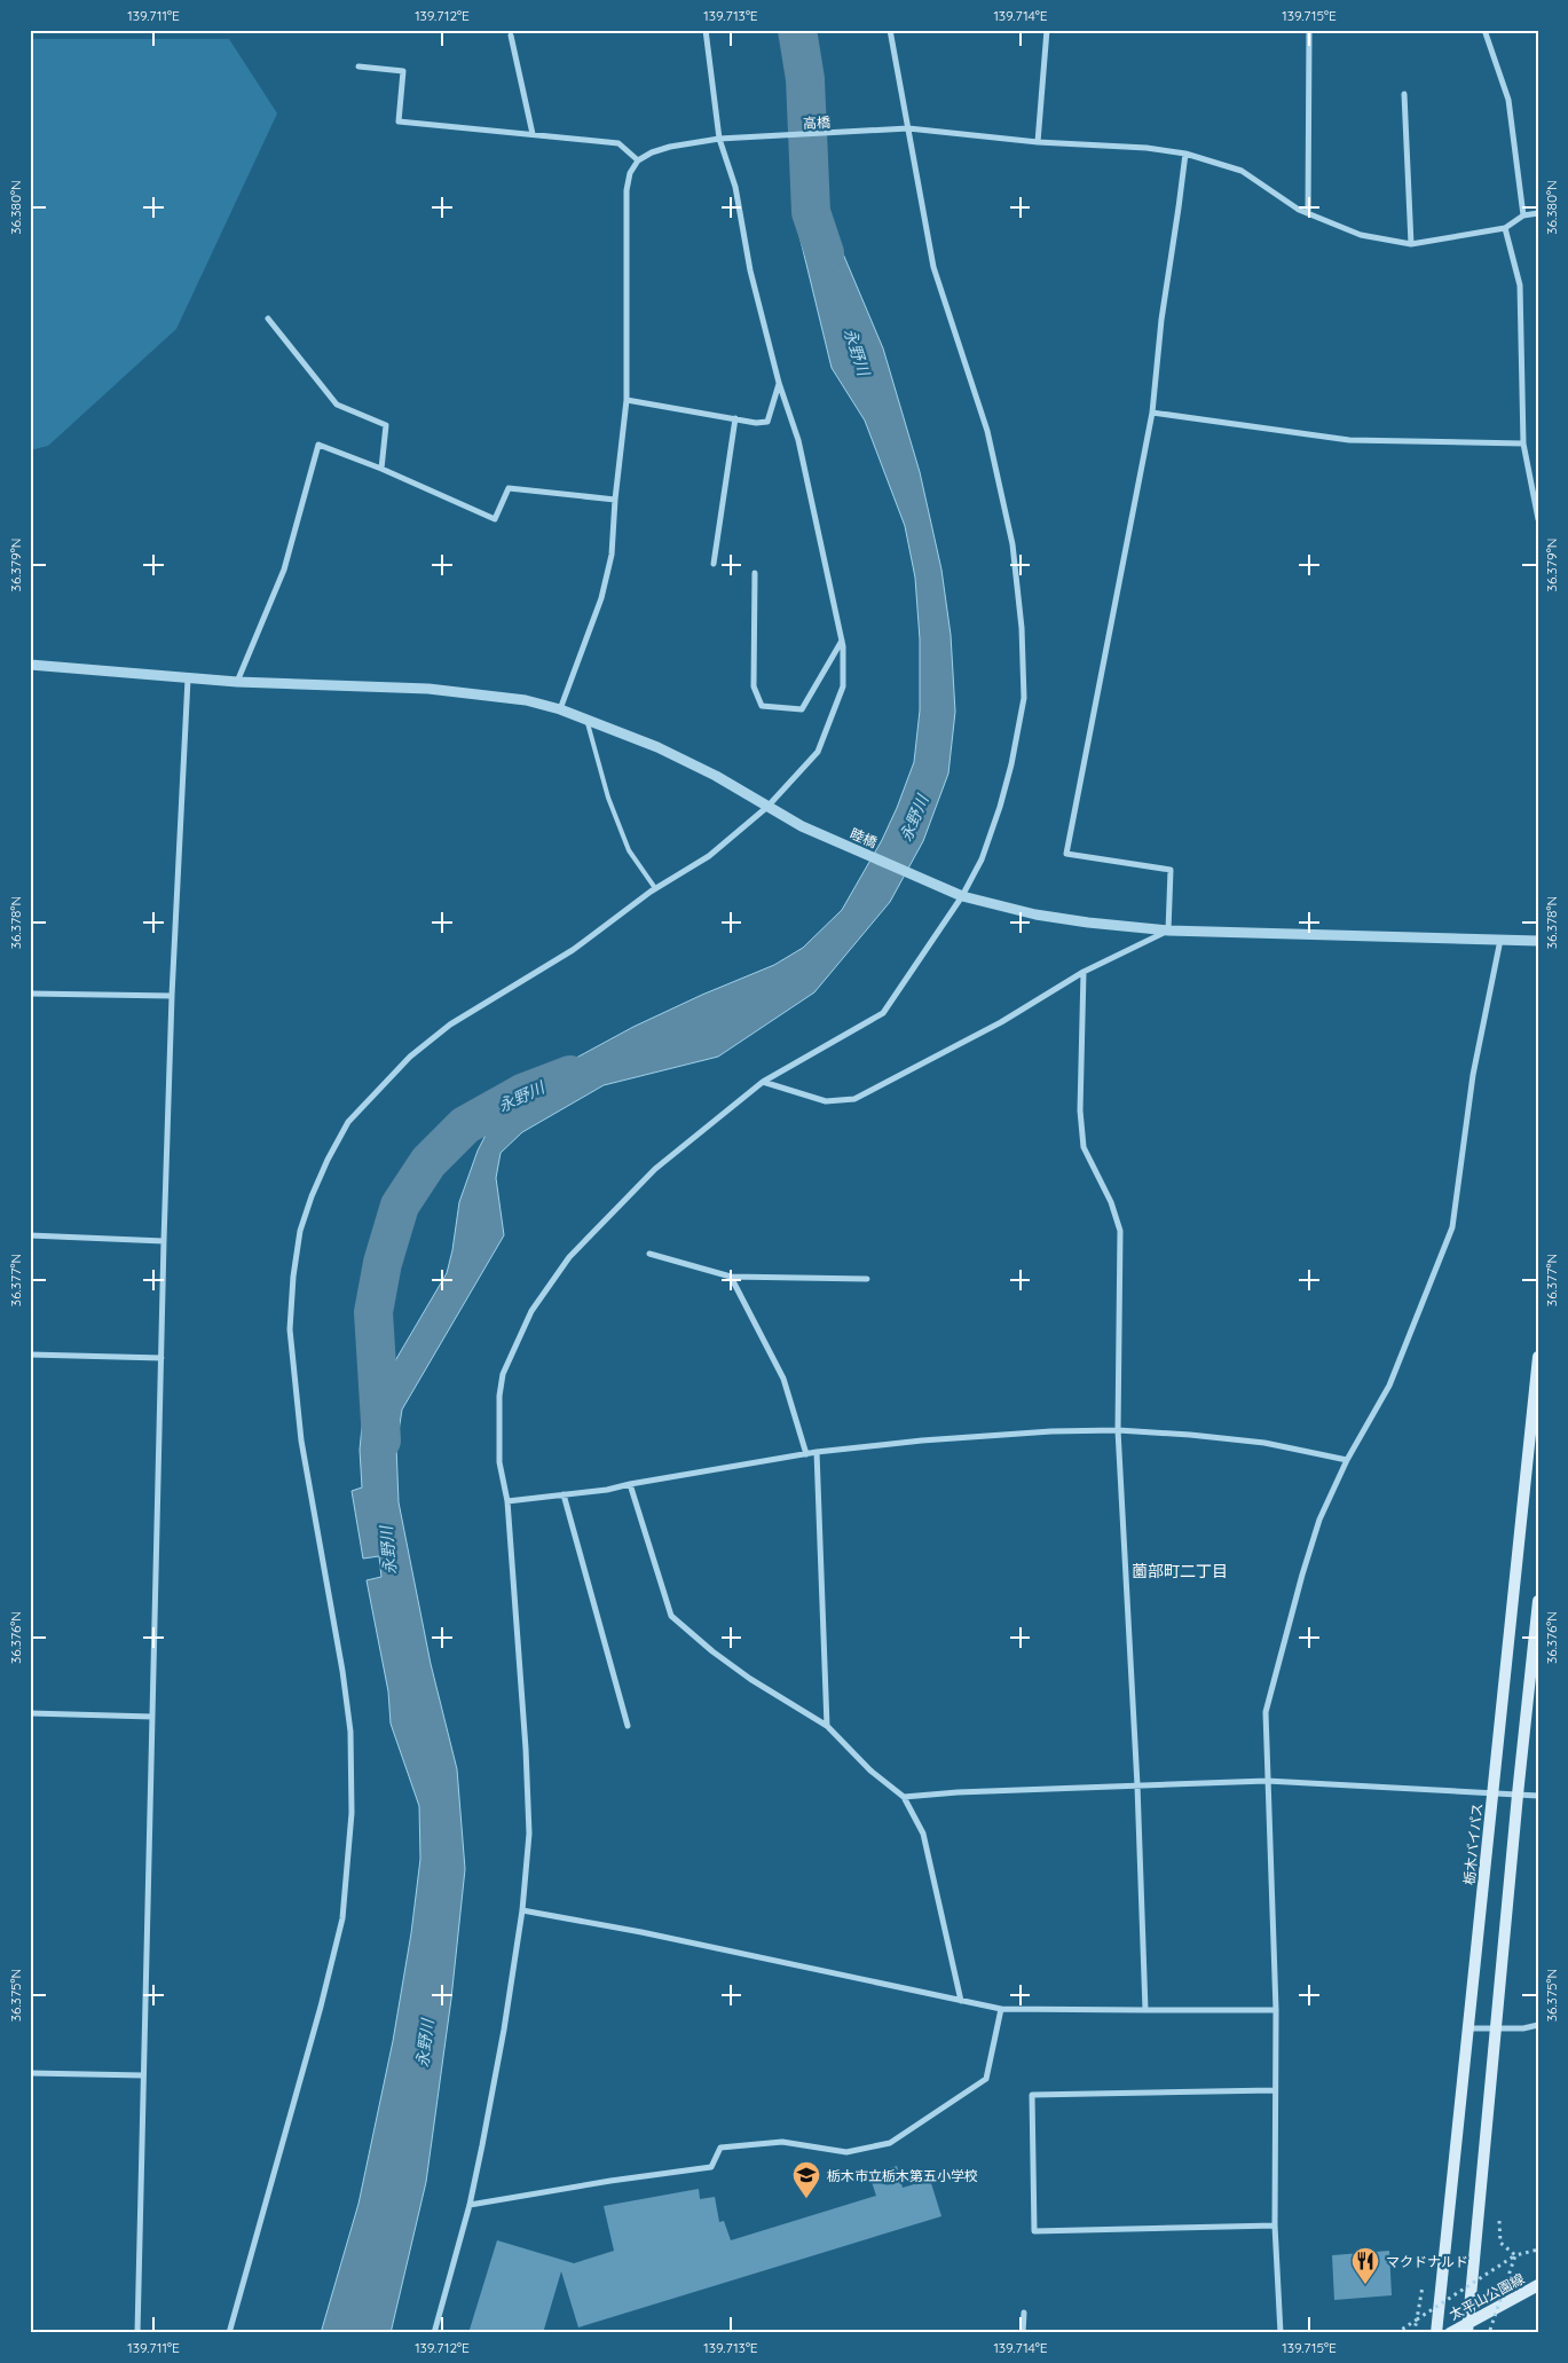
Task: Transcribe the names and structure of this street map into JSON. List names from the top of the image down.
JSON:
{
  "streets": {
    "main road": ["栃木バイパス", "太平山公園線"],
    "street": ["高橋", "睦橋"]
  },
  "districts": ["薗部町二丁目"],
  "water": ["永野川"],
  "places": {
    "school or university": ["栃木市立栃木第五小学校"],
    "restaurant": ["マクドナルド"]
  },
  "coordinates": [
    "139.711°E",
    "139.712°E",
    "139.713°E",
    "139.714°E",
    "139.715°E",
    "36.380°N",
    "36.379°N",
    "36.378°N",
    "36.377°N",
    "36.376°N",
    "36.375°N"
  ]
}
